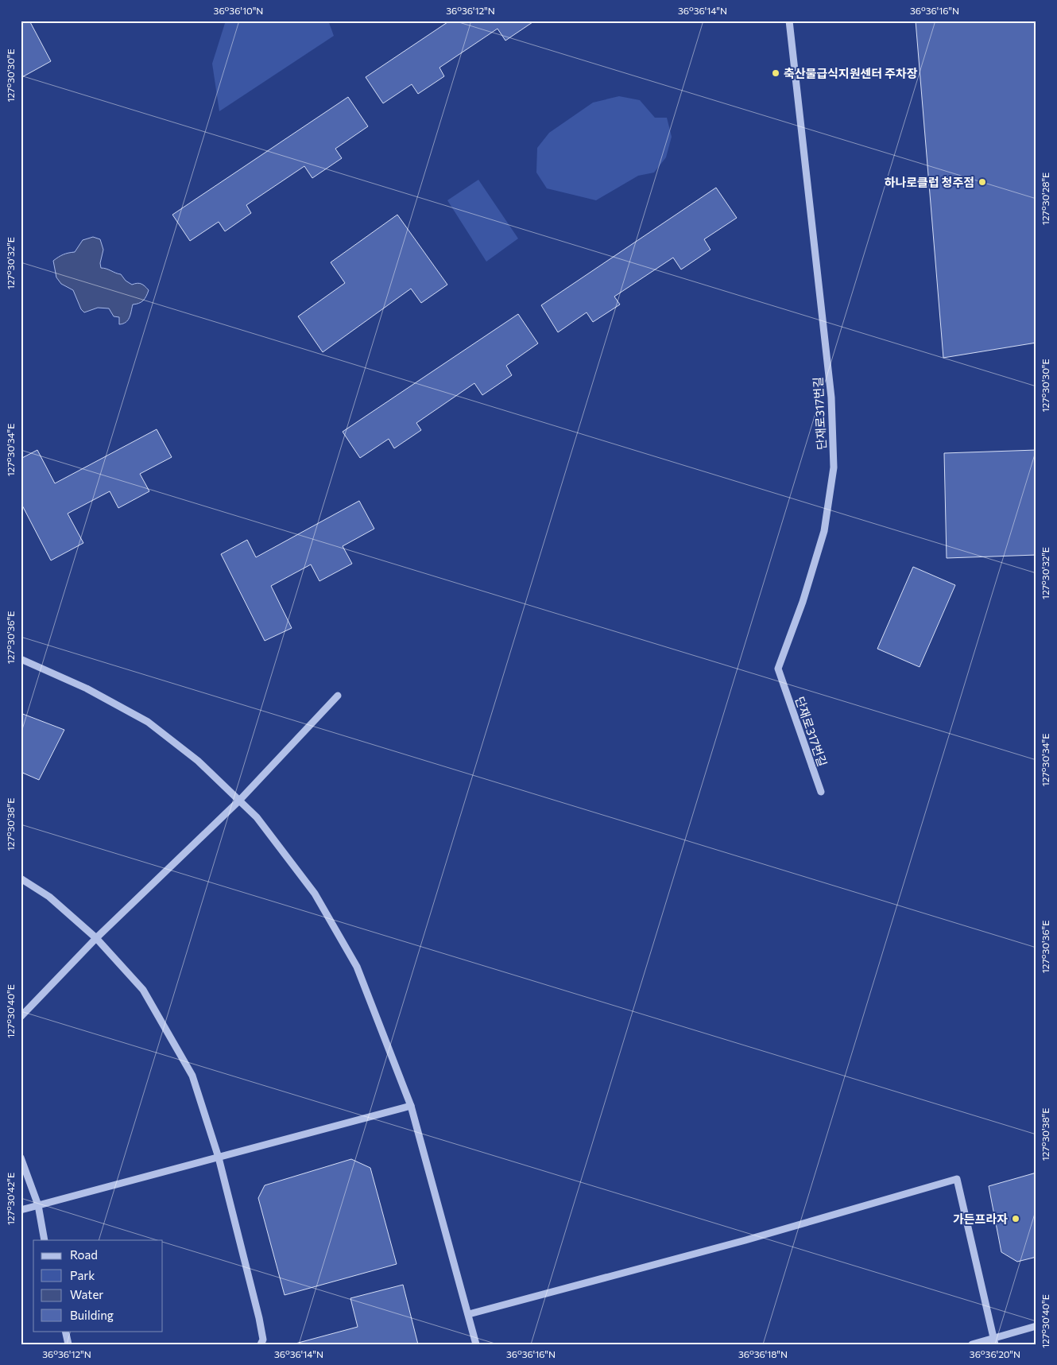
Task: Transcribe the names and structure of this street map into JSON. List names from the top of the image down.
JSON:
{
  "streets": {
    "street": ["단재로317번길"]
  },
  "places": ["축산물급식지원센터 주차장", "하나로클럽 청주점", "가든프라자"],
  "legend": [
    "Road",
    "Park",
    "Water",
    "Building"
  ],
  "coordinates": [
    "36°36'10\"N",
    "36°36'12\"N",
    "36°36'14\"N",
    "36°36'16\"N",
    "127°30'30\"E",
    "127°30'28\"E",
    "127°30'32\"E",
    "127°30'34\"E",
    "127°30'36\"E",
    "127°30'38\"E",
    "127°30'40\"E",
    "127°30'42\"E",
    "36°36'18\"N",
    "36°36'20\"N"
  ]
}
